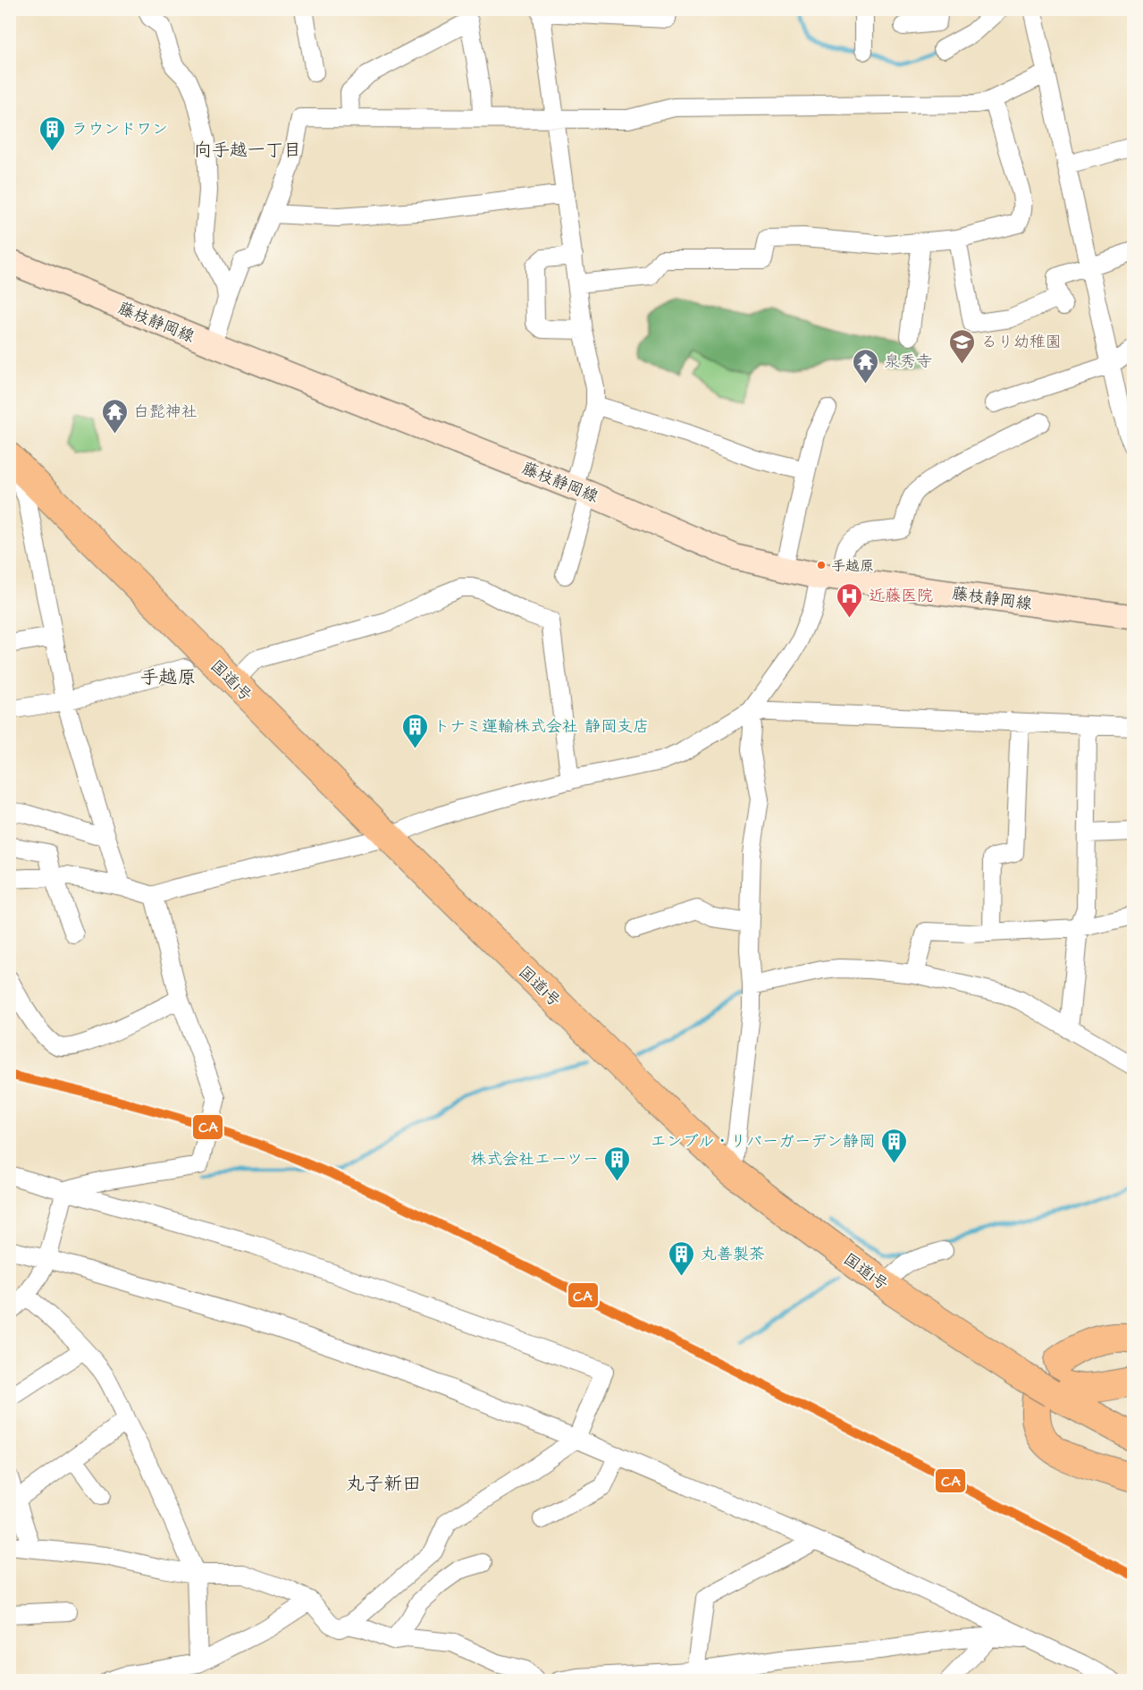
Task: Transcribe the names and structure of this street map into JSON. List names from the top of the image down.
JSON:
{
  "streets": {
    "highway": ["国道1号"],
    "main road": ["藤枝静岡線"]
  },
  "districts": ["向手越一丁目", "手越原", "丸子新田"],
  "places": {
    "building": [
      "ラウンドワン",
      "トナミ運輸株式会社 静岡支店",
      "エンブル・リバーガーデン静岡",
      "株式会社エーツー",
      "丸善製茶"
    ],
    "school or university": ["るり幼稚園"],
    "temple": ["泉秀寺", "白髭神社"],
    "other": ["手越原"],
    "hospital": ["近藤医院"]
  },
  "lines": ["transit line CA"]
}
